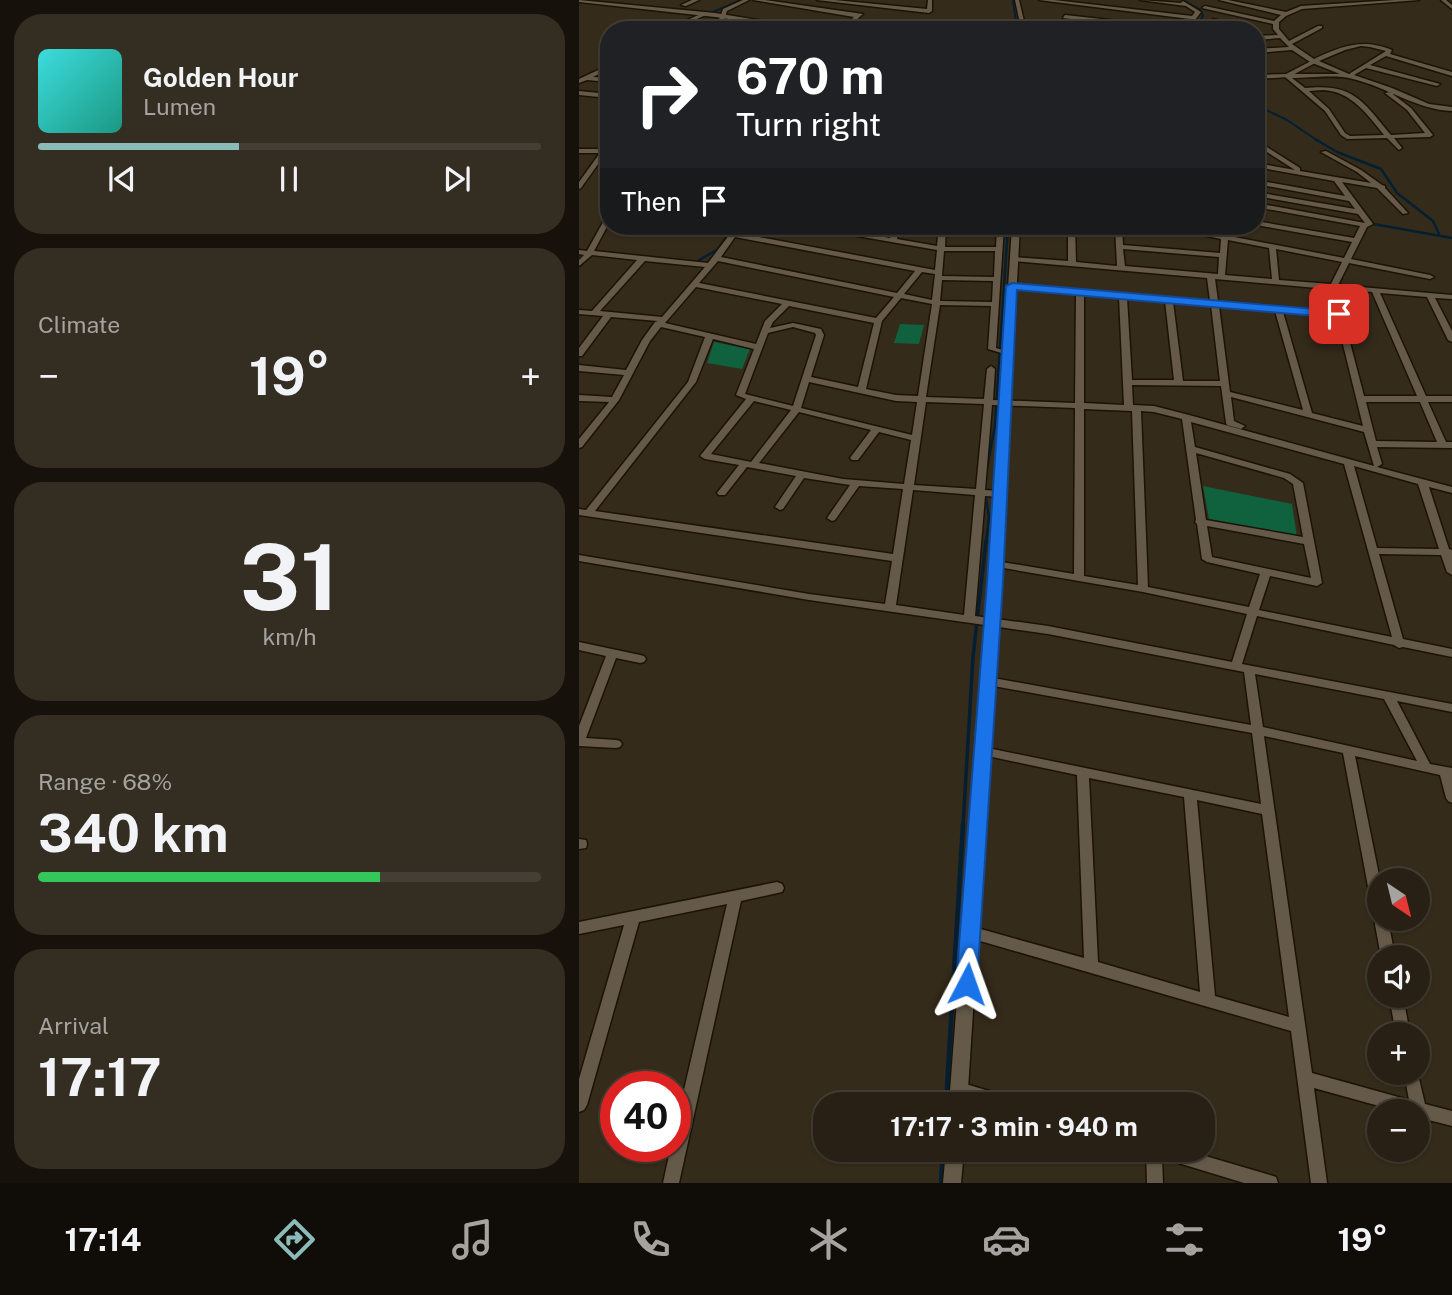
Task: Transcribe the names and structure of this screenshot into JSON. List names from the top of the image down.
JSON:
{
  "north": "bottom right",
  "page": {
    "turn": ["670 m", "Turn right"],
    "song": ["Golden Hour", "Lumen"],
    "then": "Then",
    "tile": [
      "Climate",
      ["31", "km/h"],
      ["Range · 68%", "340 km"],
      ["Arrival", "17:17"]
    ],
    "heat": ["−", "19°", "+"],
    "map_buttons": ["+", "−"],
    "limit": "40",
    "trip": "17:17 · 3 min · 940 m",
    "tabs": ["17:14", "19°"]
  }
}
